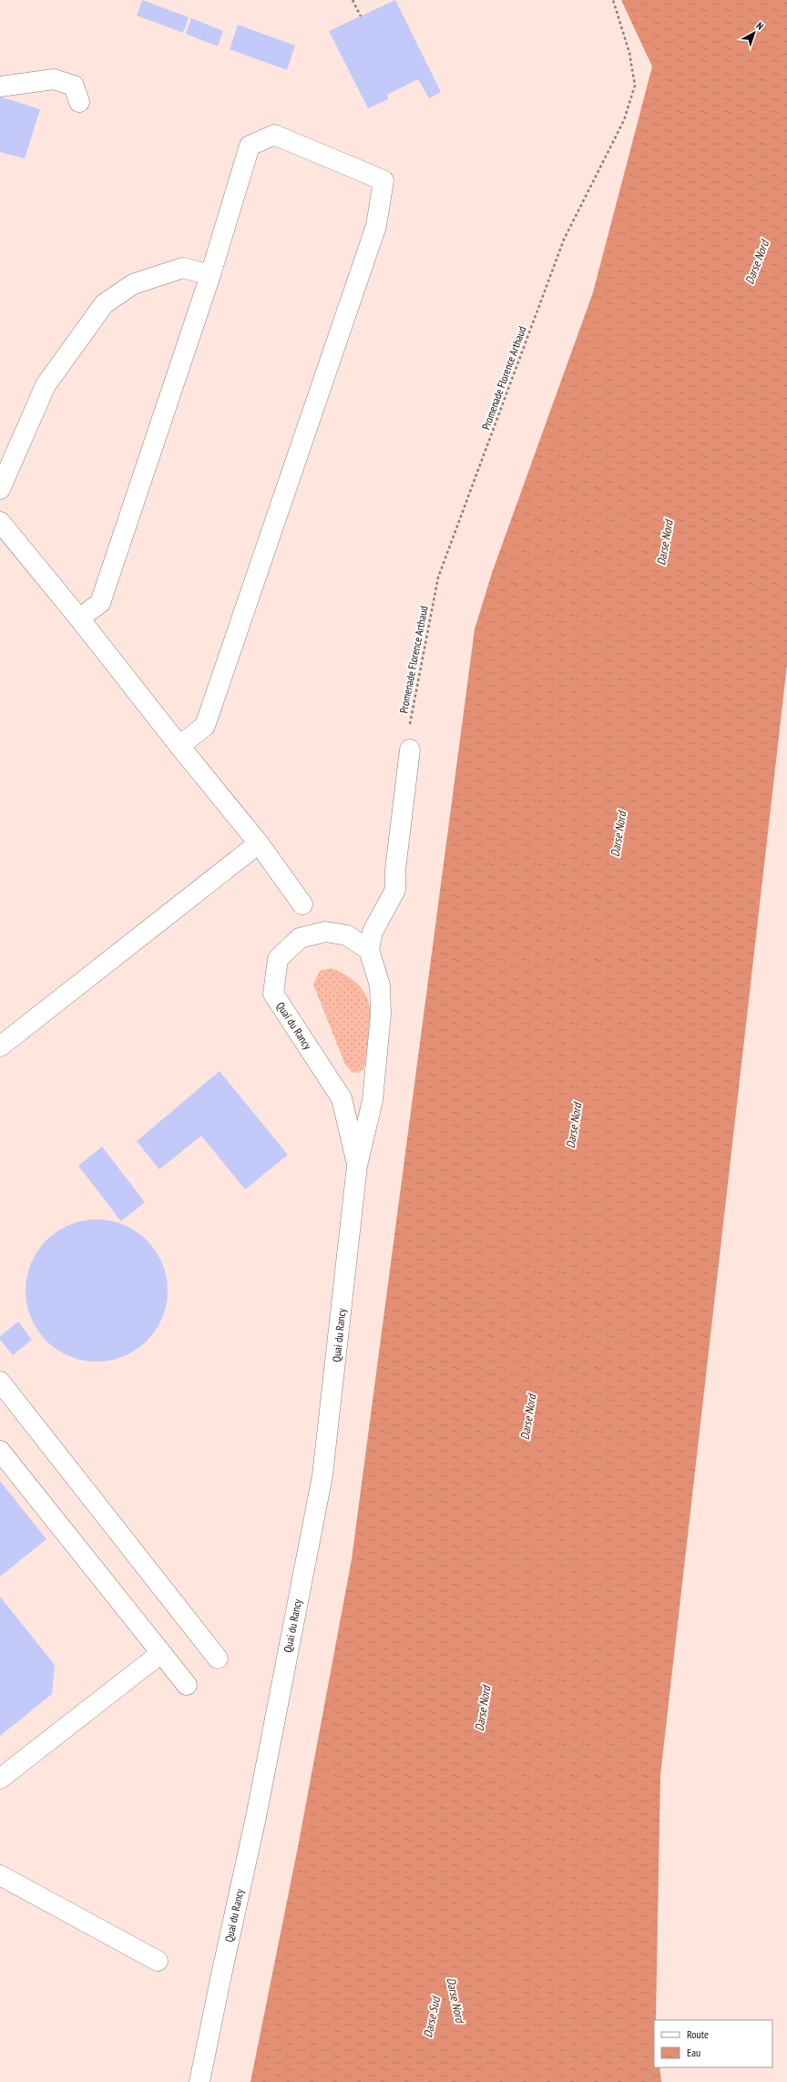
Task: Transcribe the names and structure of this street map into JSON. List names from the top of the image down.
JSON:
{
  "streets": {
    "street": ["Quai du Rancy"],
    "path": ["Promenade Florence Arthaud"]
  },
  "water": ["Darse Nord", "Darse Sud"],
  "legend": ["Route", "Eau"],
  "north": "top right"
}
